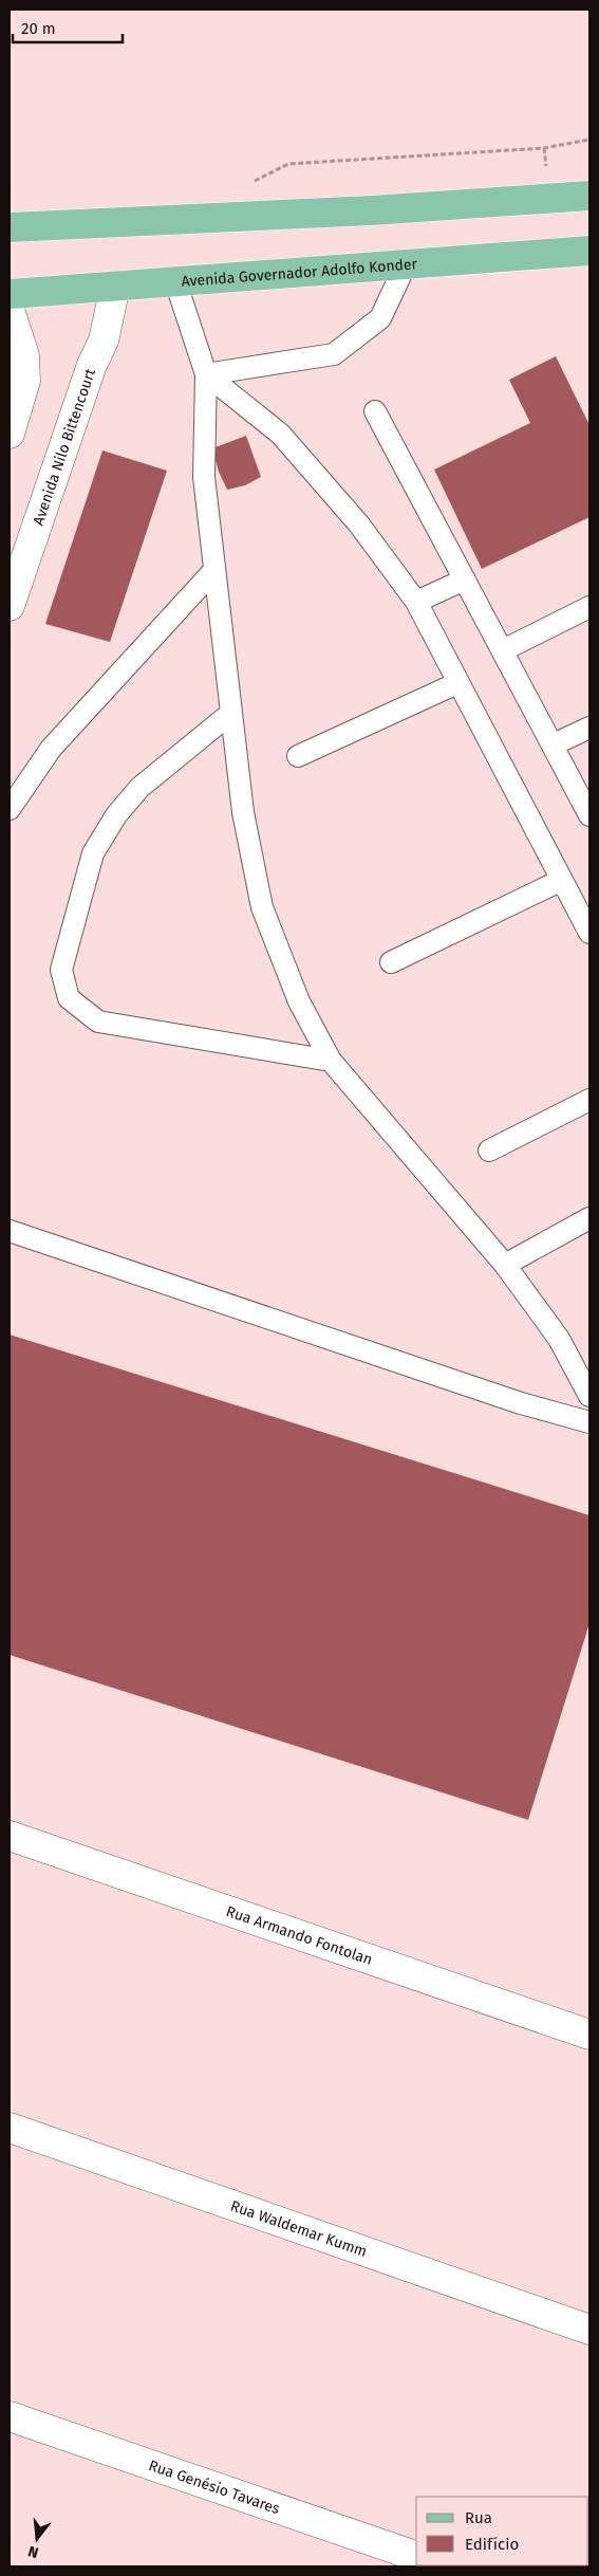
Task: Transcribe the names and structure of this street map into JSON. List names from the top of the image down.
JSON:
{
  "streets": {
    "main road": ["Avenida Governador Adolfo Konder"],
    "street": [
      "Avenida Nilo Bittencourt",
      "Rua Armando Fontolan",
      "Rua Waldemar Kumm",
      "Rua Genésio Tavares"
    ]
  },
  "crossings": [
    ["Avenida Governador Adolfo Konder", "Avenida Nilo Bittencourt"]
  ],
  "legend": ["Rua", "Edifício"],
  "scale_bar": "20 m",
  "north": "bottom"
}
